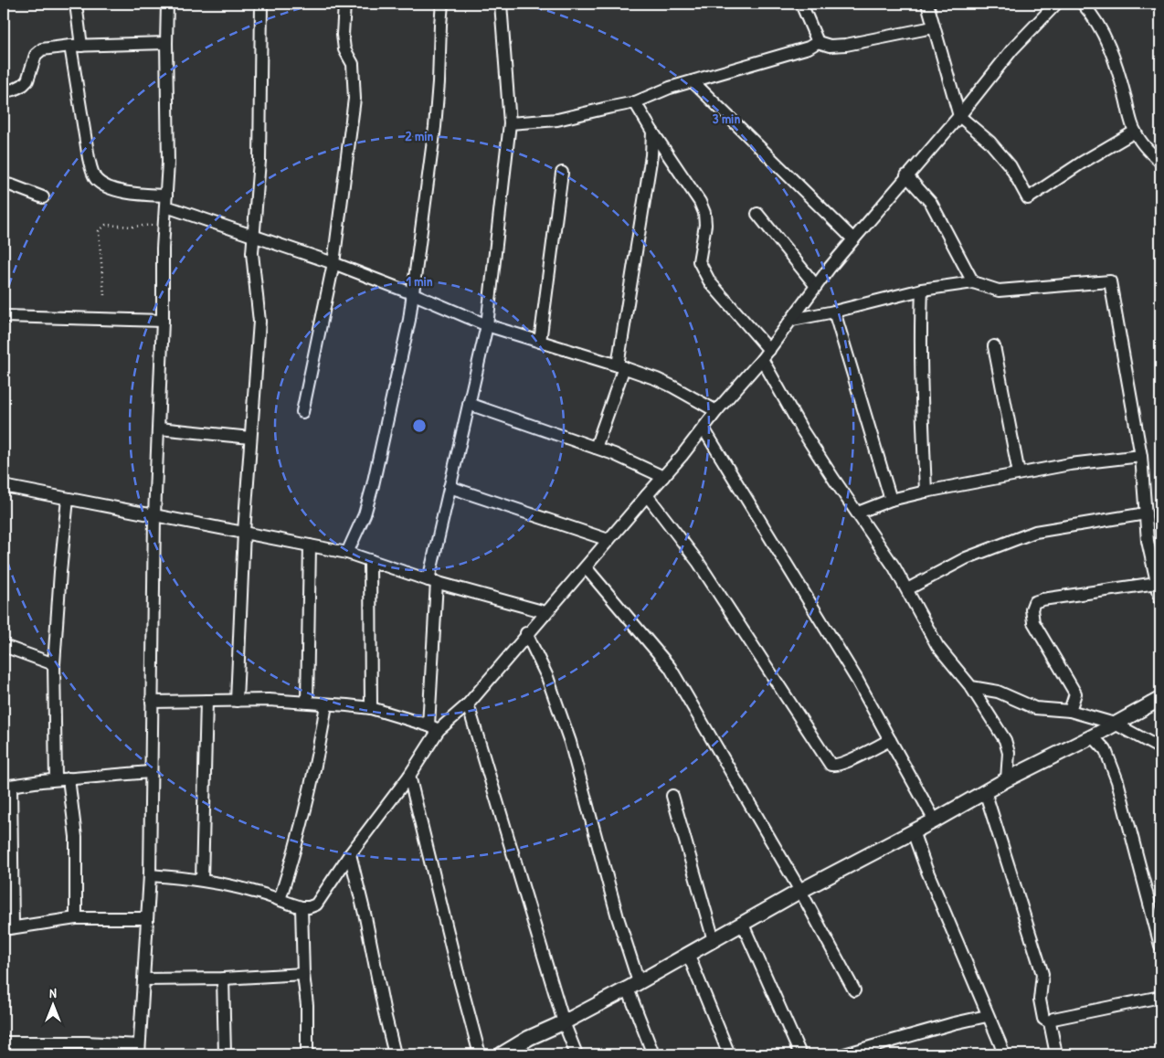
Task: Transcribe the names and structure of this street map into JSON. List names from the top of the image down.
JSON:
{
  "north": "top",
  "rings": ["3 min", "2 min", "1 min"]
}
